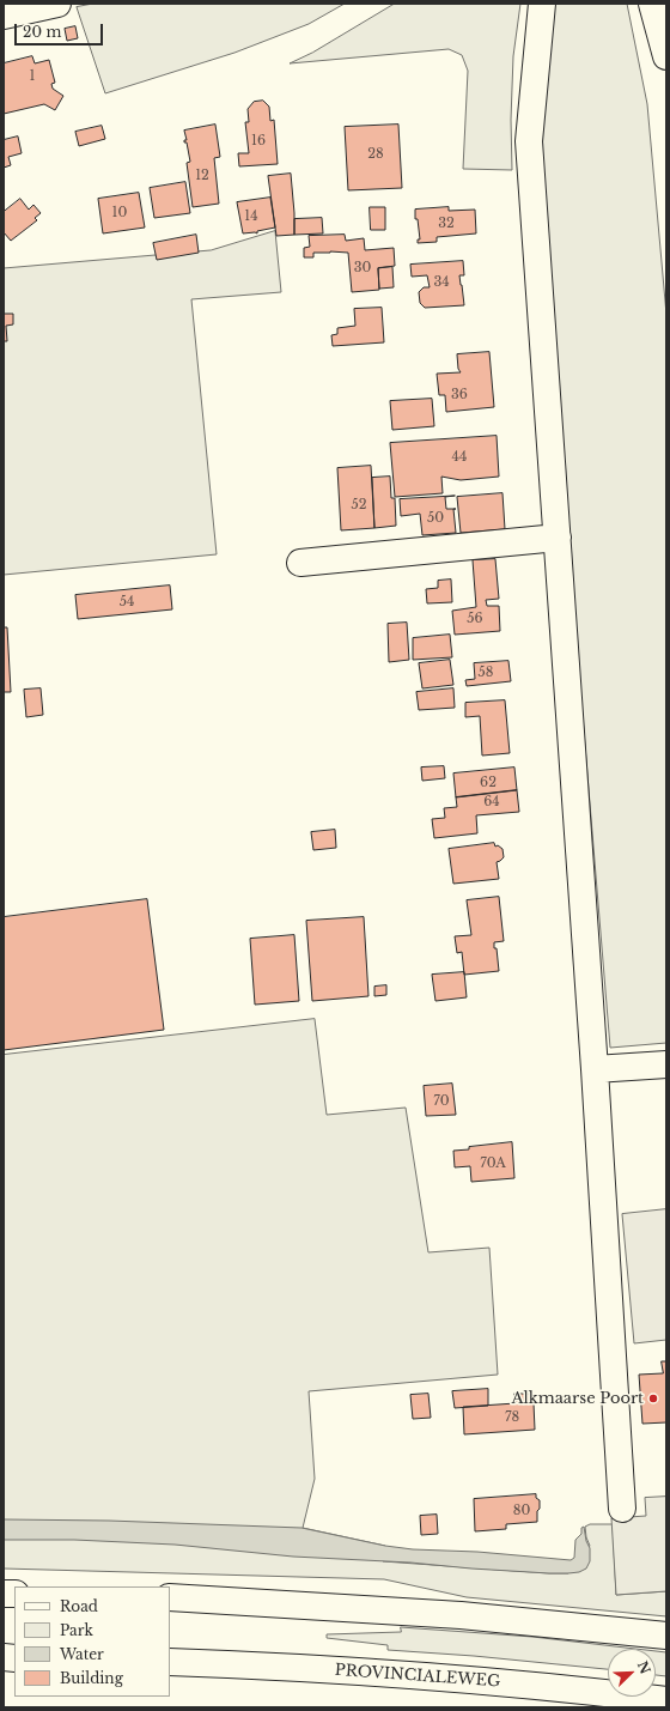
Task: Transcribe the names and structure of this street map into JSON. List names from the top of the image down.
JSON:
{
  "streets": {
    "street": ["PROVINCIALEWEG"]
  },
  "places": ["Alkmaarse Poort"],
  "house_numbers": [
    "1",
    "16",
    "28",
    "12",
    "10",
    "14",
    "32",
    "30",
    "34",
    "36",
    "44",
    "52",
    "50",
    "54",
    "56",
    "58",
    "62",
    "64",
    "70",
    "70A",
    "78",
    "80"
  ],
  "legend": [
    "Road",
    "Park",
    "Water",
    "Building"
  ],
  "scale_bar": "20 m",
  "north": "top right"
}
